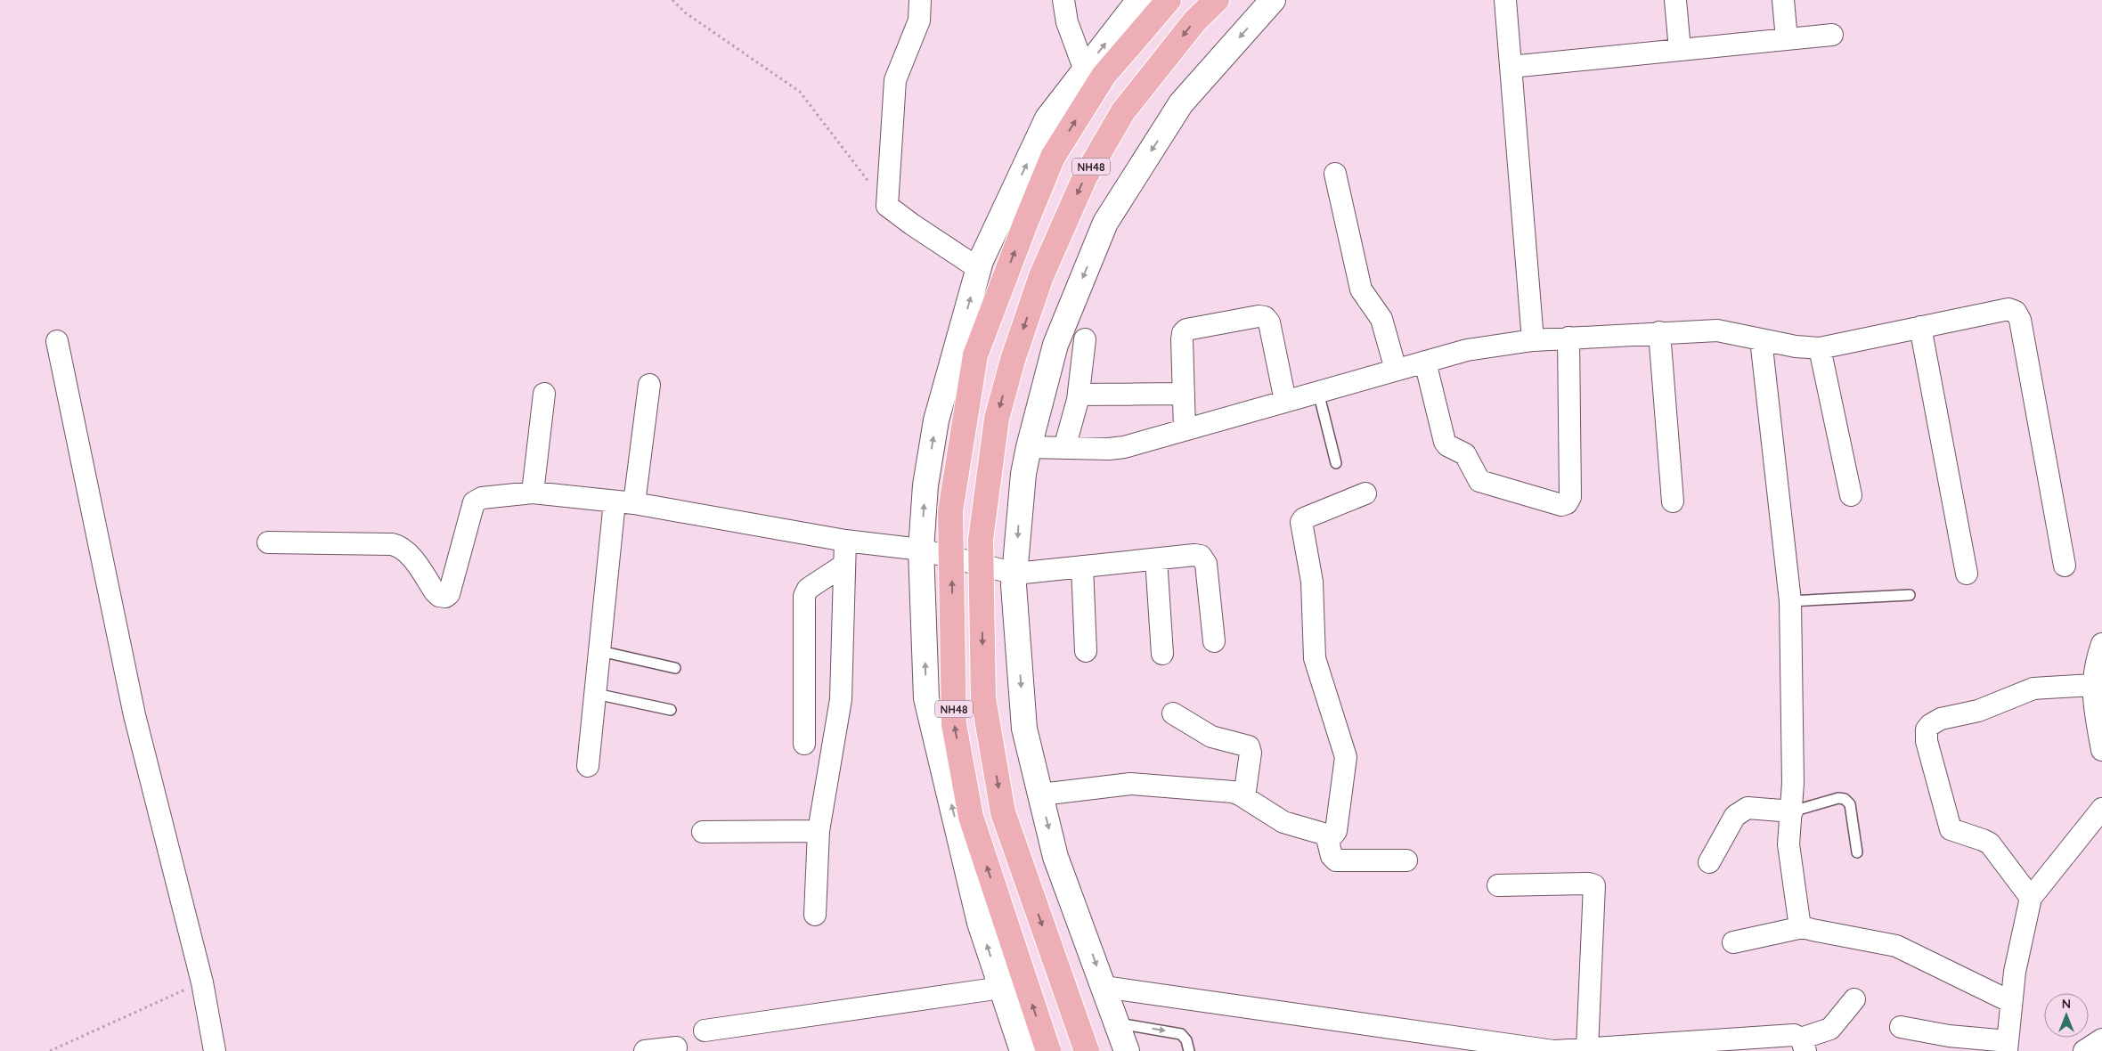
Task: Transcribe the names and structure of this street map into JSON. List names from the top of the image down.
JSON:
{
  "streets": {
    "highway": ["NH48"]
  },
  "north": "top"
}
